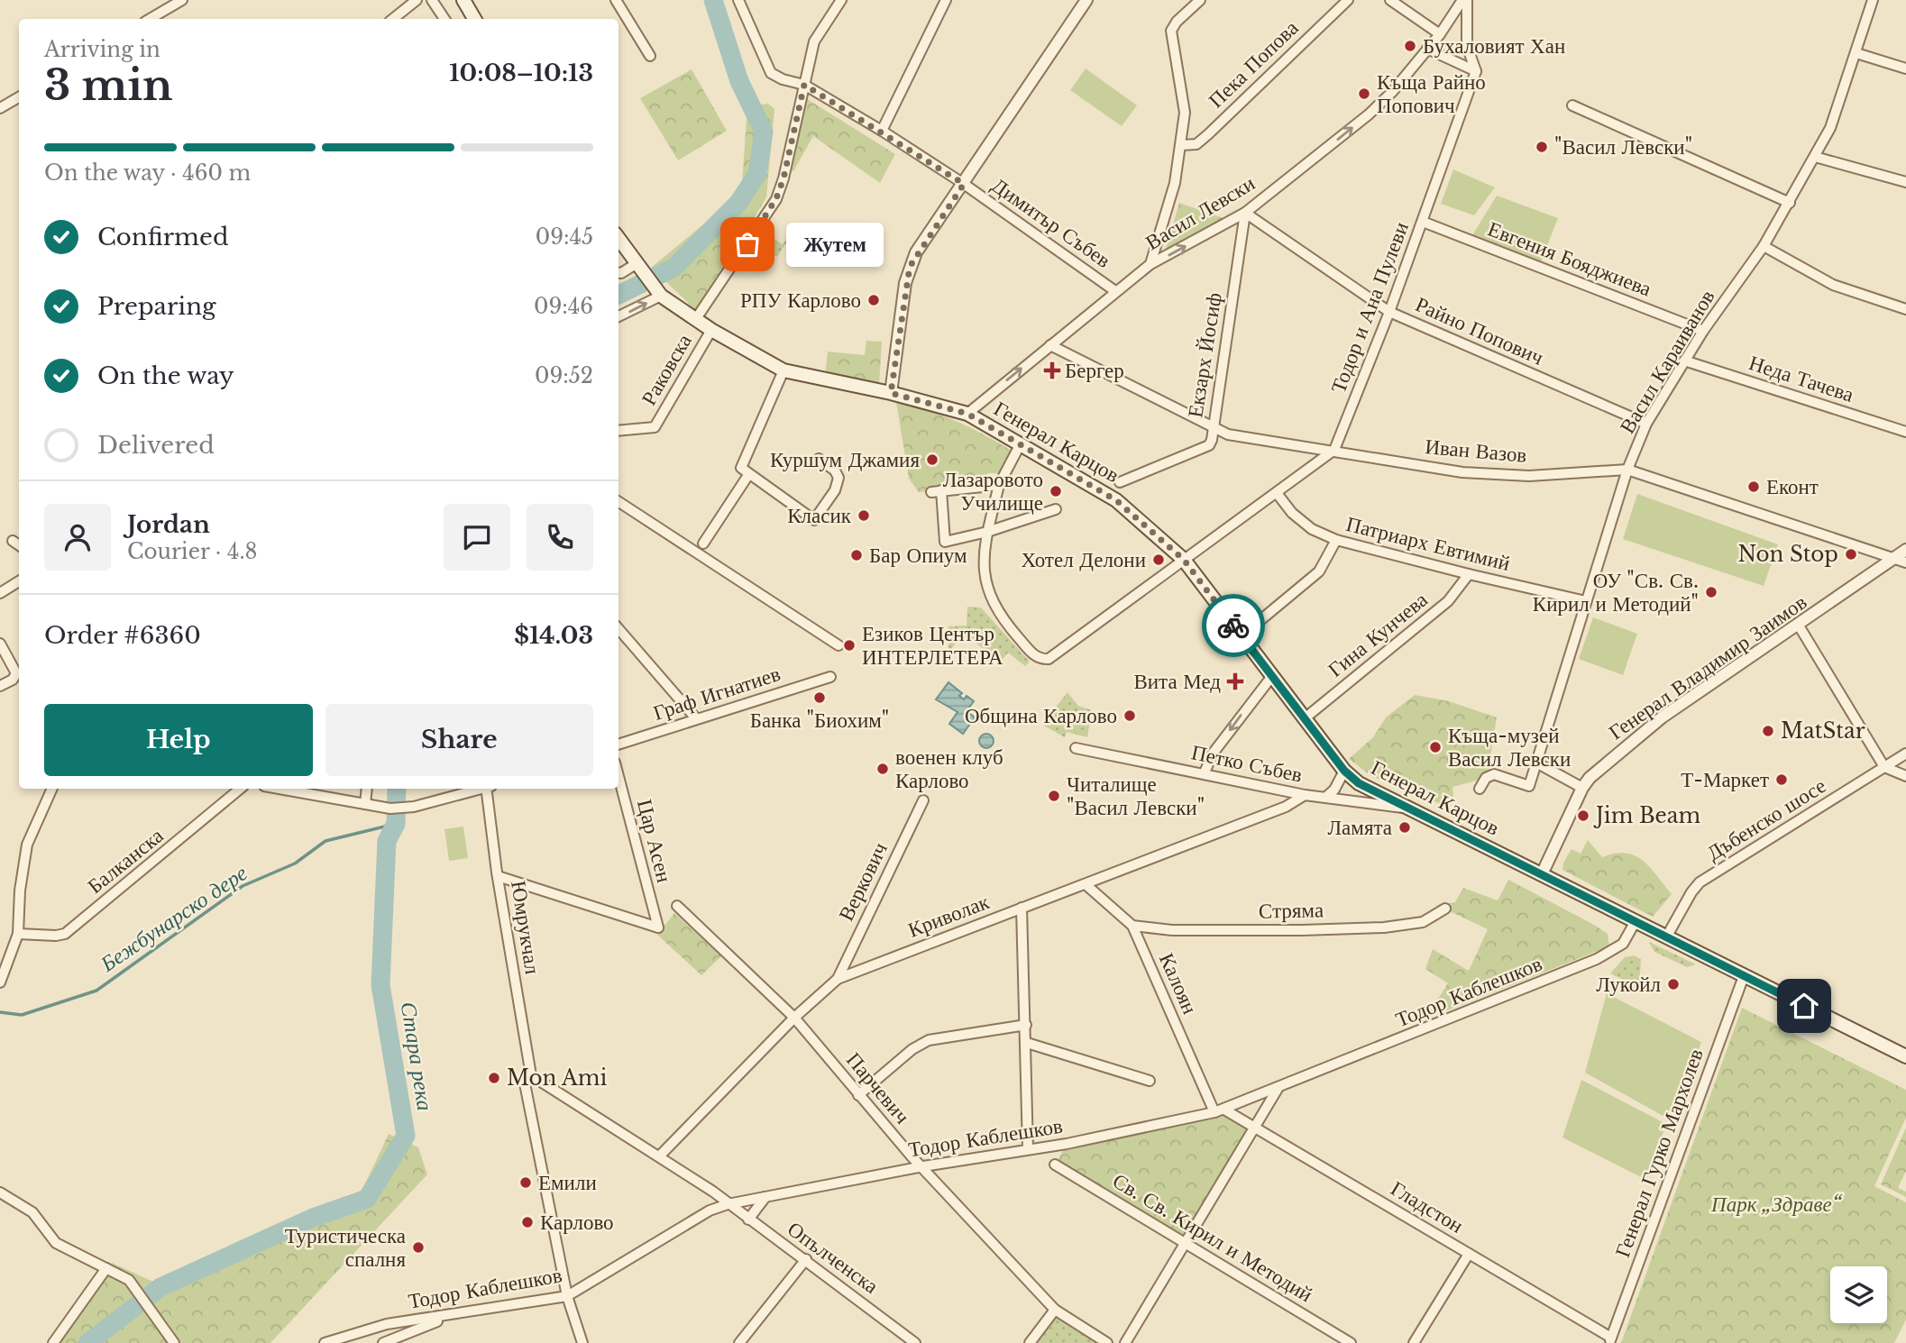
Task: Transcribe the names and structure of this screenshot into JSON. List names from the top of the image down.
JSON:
{
  "streets": {
    "main road": ["Генерал Карцов"],
    "street": [
      "Пека Попова",
      "Васил Левски",
      "Димитър Събев",
      "Евгения Бояджиева",
      "Тодор и Ана Пулеви",
      "Райно Попович",
      "Екзарх Йосиф",
      "Васил Караиванов",
      "Раковска",
      "Неда Тачева",
      "Иван Вазов",
      "Патриарх Евтимий",
      "Гина Кунчева",
      "Генерал Владимир Заимов",
      "Граф Игнатиев",
      "Петко Събев",
      "Дъбенско шосе",
      "Цар Асен",
      "Балканска",
      "Веркович",
      "Стряма",
      "Криволак",
      "Юмрукчал",
      "Калоян",
      "Тодор Каблешков",
      "Парчевич",
      "Генерал Гурко Мархолев",
      "Гладстон",
      "Св. Св. Кирил и Методий",
      "Опълченска"
    ]
  },
  "crossings": [
    ["Васил Левски", "Димитър Събев"],
    ["Васил Левски", "Райно Попович"],
    ["Васил Левски", "Екзарх Йосиф"],
    ["Васил Левски", "Генерал Карцов"],
    ["Васил Левски", "Иван Вазов"],
    ["Евгения Бояджиева", "Тодор и Ана Пулеви"],
    ["Евгения Бояджиева", "Васил Караиванов"],
    ["Тодор и Ана Пулеви", "Райно Попович"],
    ["Тодор и Ана Пулеви", "Иван Вазов"],
    ["Райно Попович", "Екзарх Йосиф"],
    ["Райно Попович", "Васил Караиванов"],
    ["Екзарх Йосиф", "Иван Вазов"],
    ["Васил Караиванов", "Неда Тачева"],
    ["Васил Караиванов", "Иван Вазов"],
    ["Васил Караиванов", "Патриарх Евтимий"],
    ["Раковска", "Генерал Карцов"],
    ["Генерал Карцов", "Гина Кунчева"],
    ["Генерал Карцов", "Генерал Владимир Заимов"],
    ["Генерал Карцов", "Петко Събев"],
    ["Генерал Карцов", "Дъбенско шосе"],
    ["Генерал Карцов", "Тодор Каблешков"],
    ["Генерал Карцов", "Генерал Гурко Мархолев"],
    ["Иван Вазов", "Генерал Владимир Заимов"],
    ["Патриарх Евтимий", "Гина Кунчева"],
    ["Петко Събев", "Криволак"],
    ["Цар Асен", "Юмрукчал"],
    ["Веркович", "Криволак"],
    ["Стряма", "Калоян"],
    ["Криволак", "Калоян"],
    ["Криволак", "Парчевич"],
    ["Криволак", "Опълченска"],
    ["Юмрукчал", "Тодор Каблешков"],
    ["Юмрукчал", "Опълченска"],
    ["Калоян", "Тодор Каблешков"],
    ["Калоян", "Гладстон"],
    ["Тодор Каблешков", "Парчевич"],
    ["Тодор Каблешков", "Гладстон"],
    ["Тодор Каблешков", "Опълченска"],
    ["Генерал Гурко Мархолев", "Гладстон"]
  ],
  "one_way": ["Васил Левски"],
  "water": ["Бежбунарско дере", "Стара река"],
  "parks": ["Парк „Здраве“"],
  "places": {
    "other": [
      "Бухаловият Хан",
      "Къща Райно Попович",
      "\"Васил Левски\"",
      "Жутем",
      "РПУ Карлово",
      "Куршум Джамия",
      "Еконт",
      "Лазаровото Училище",
      "Класик",
      "Non Stop",
      "Бар Опиум",
      "Хотел Делони",
      "ОУ \"Св. Св. Кирил и Методий\"",
      "Езиков Център ИНТЕРЛЕТЕРА",
      "Банка \"Биохим\"",
      "Община Карлово",
      "MatStar",
      "Къща-музей Васил Левски",
      "военен клуб Карлово",
      "Т-Маркет",
      "Читалище \"Васил Левски\"",
      "Jim Beam",
      "Ламята",
      "Лукойл",
      "Mon Ami",
      "Емили",
      "Карлово",
      "Туристическа спалня"
    ],
    "health": ["Бергер", "Вита Мед"]
  },
  "page": {
    "heading": ["3 min", "Arriving in", "10:08–10:13"],
    "panel": [
      "Jordan",
      "Courier · 4.8",
      "Order #6360",
      "$14.03"
    ],
    "bar": "On the way · 460 m",
    "list": [
      ["Confirmed", "09:45"],
      ["Preparing", "09:46"],
      ["On the way", "09:52"],
      "Delivered"
    ],
    "bubble": "Жутем",
    "buttons": ["Help", "Share"]
  }
}
